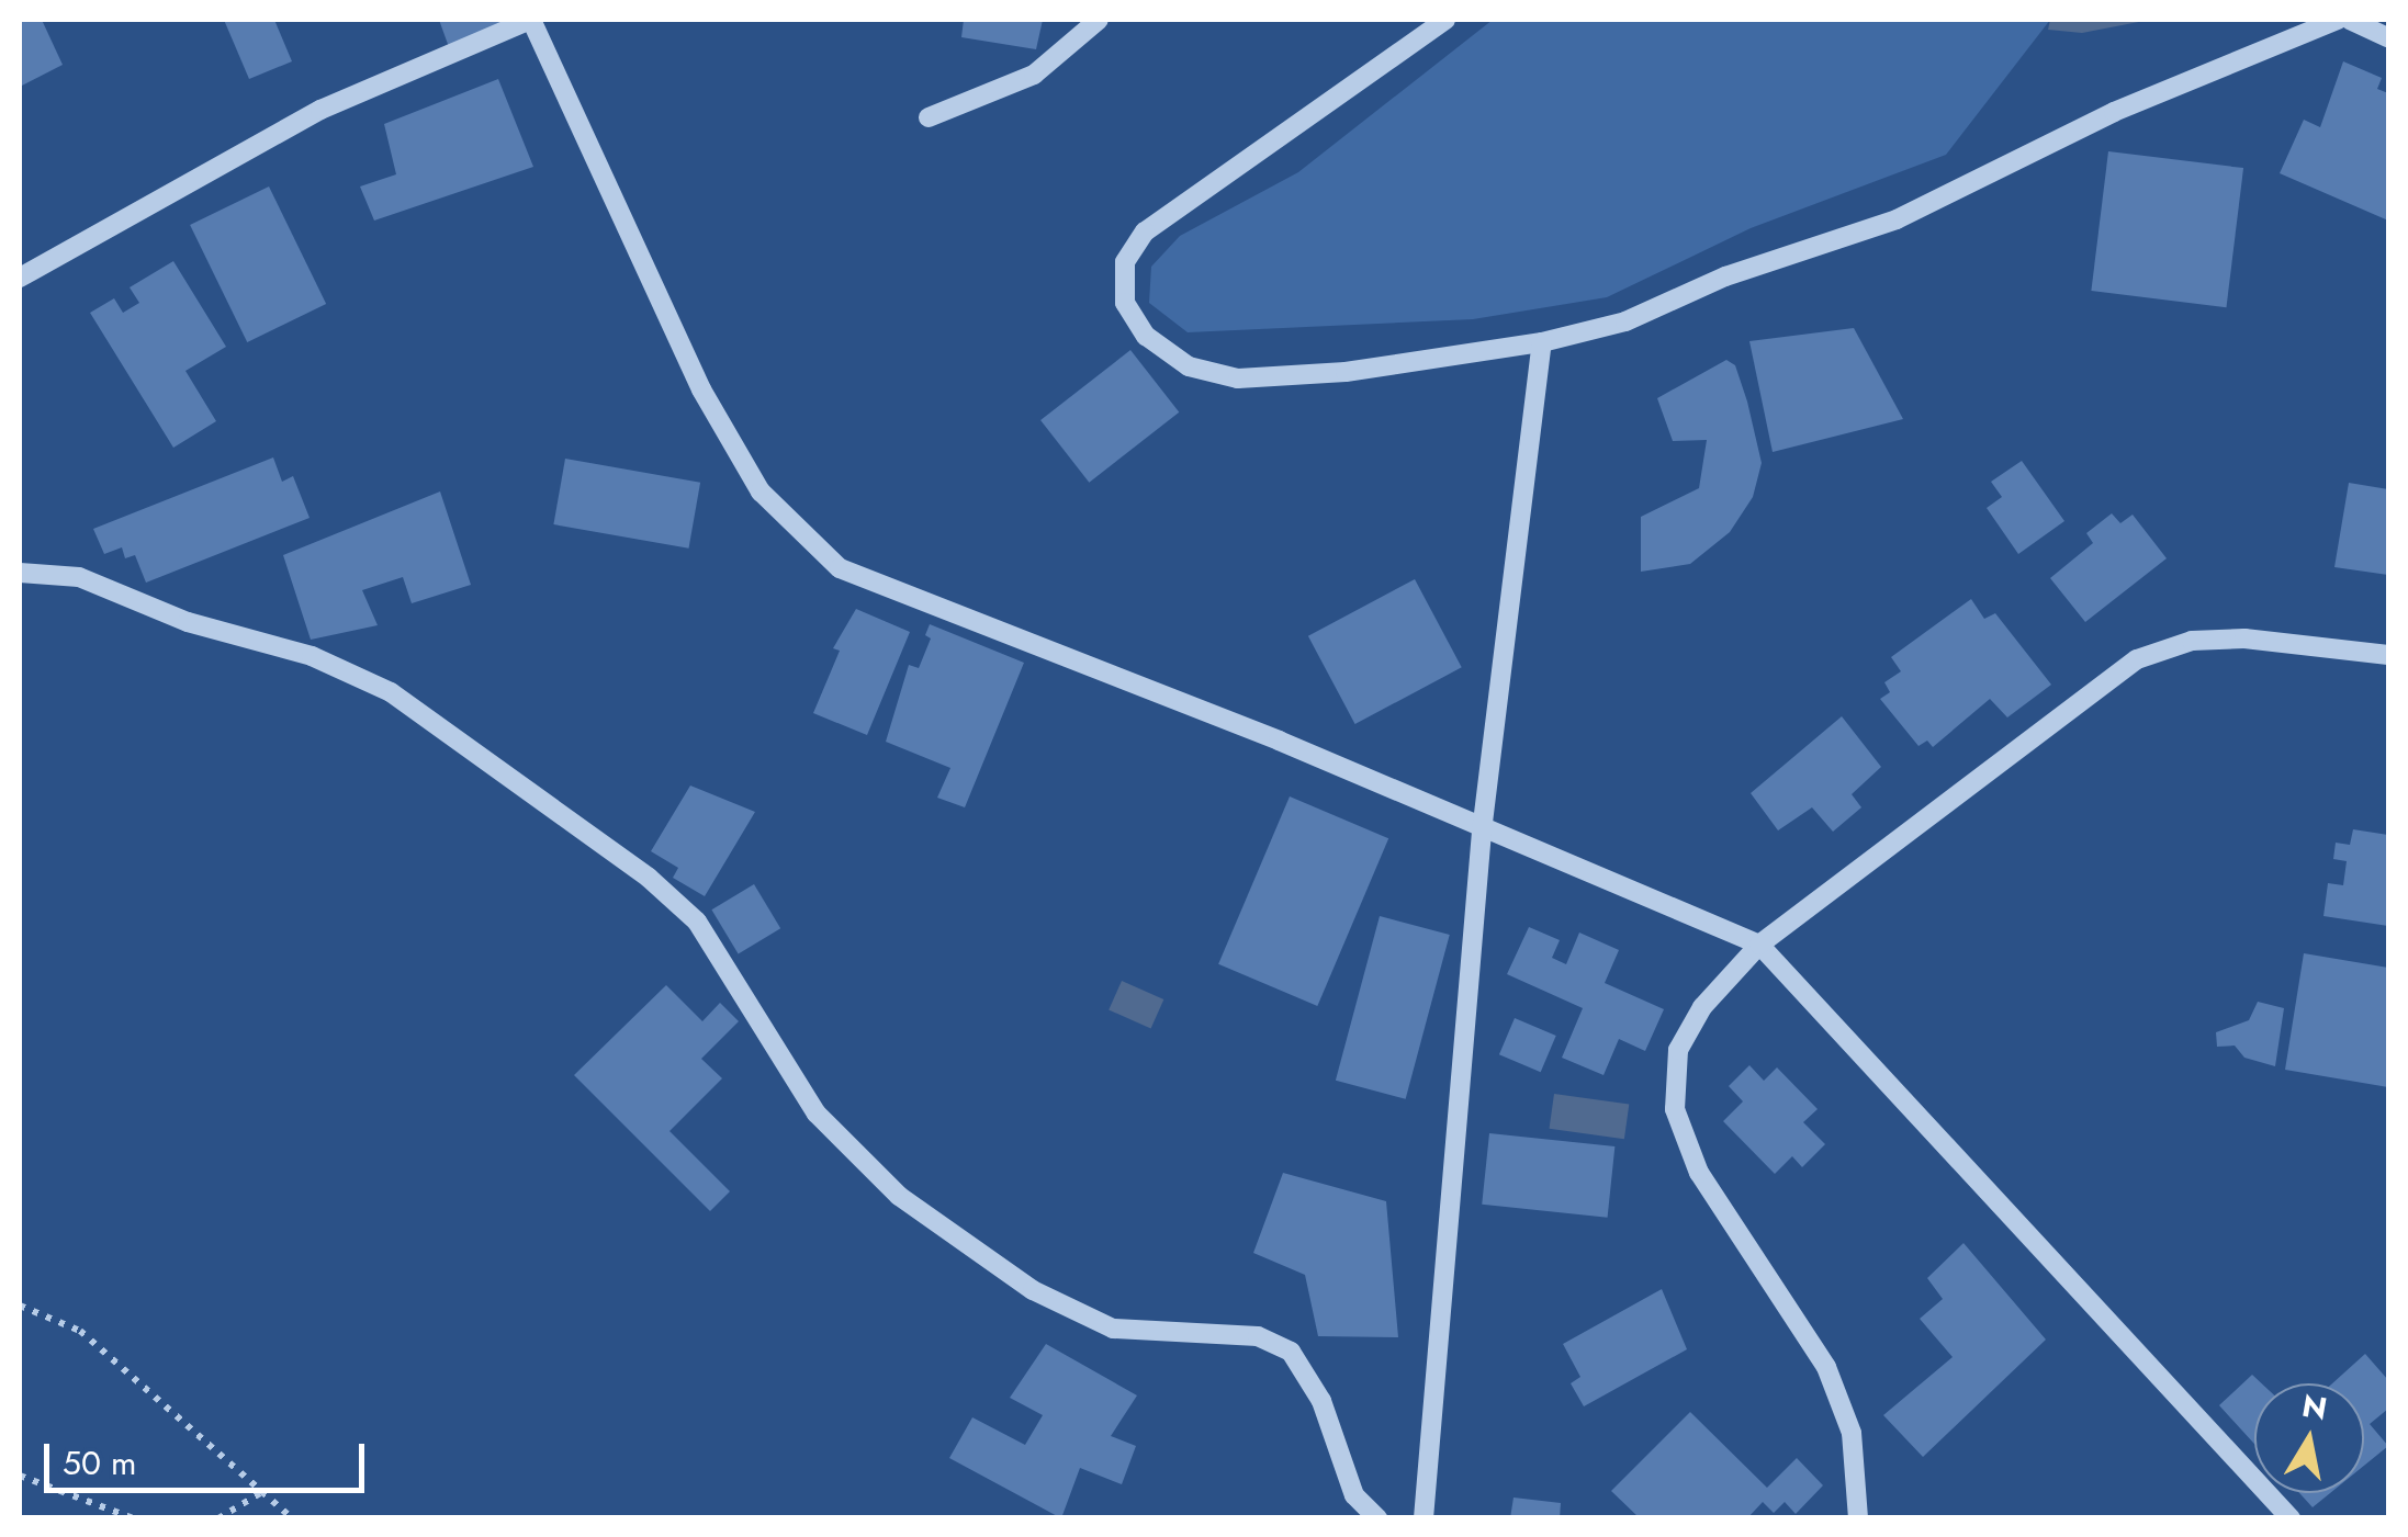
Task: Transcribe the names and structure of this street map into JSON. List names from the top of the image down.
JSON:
{
  "scale_bar": "50 m",
  "north": "top"
}
